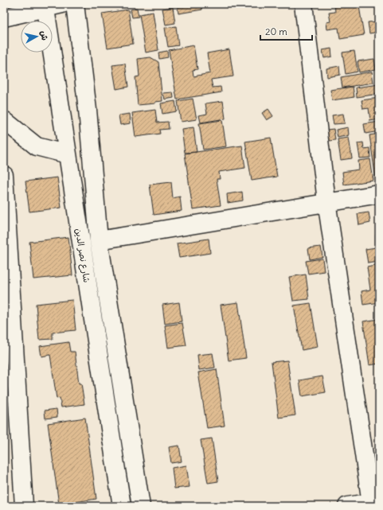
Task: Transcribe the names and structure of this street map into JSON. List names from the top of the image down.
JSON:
{
  "streets": {
    "street": ["شارع نصر الدين"]
  },
  "scale_bar": "20 m",
  "north": "right"
}
